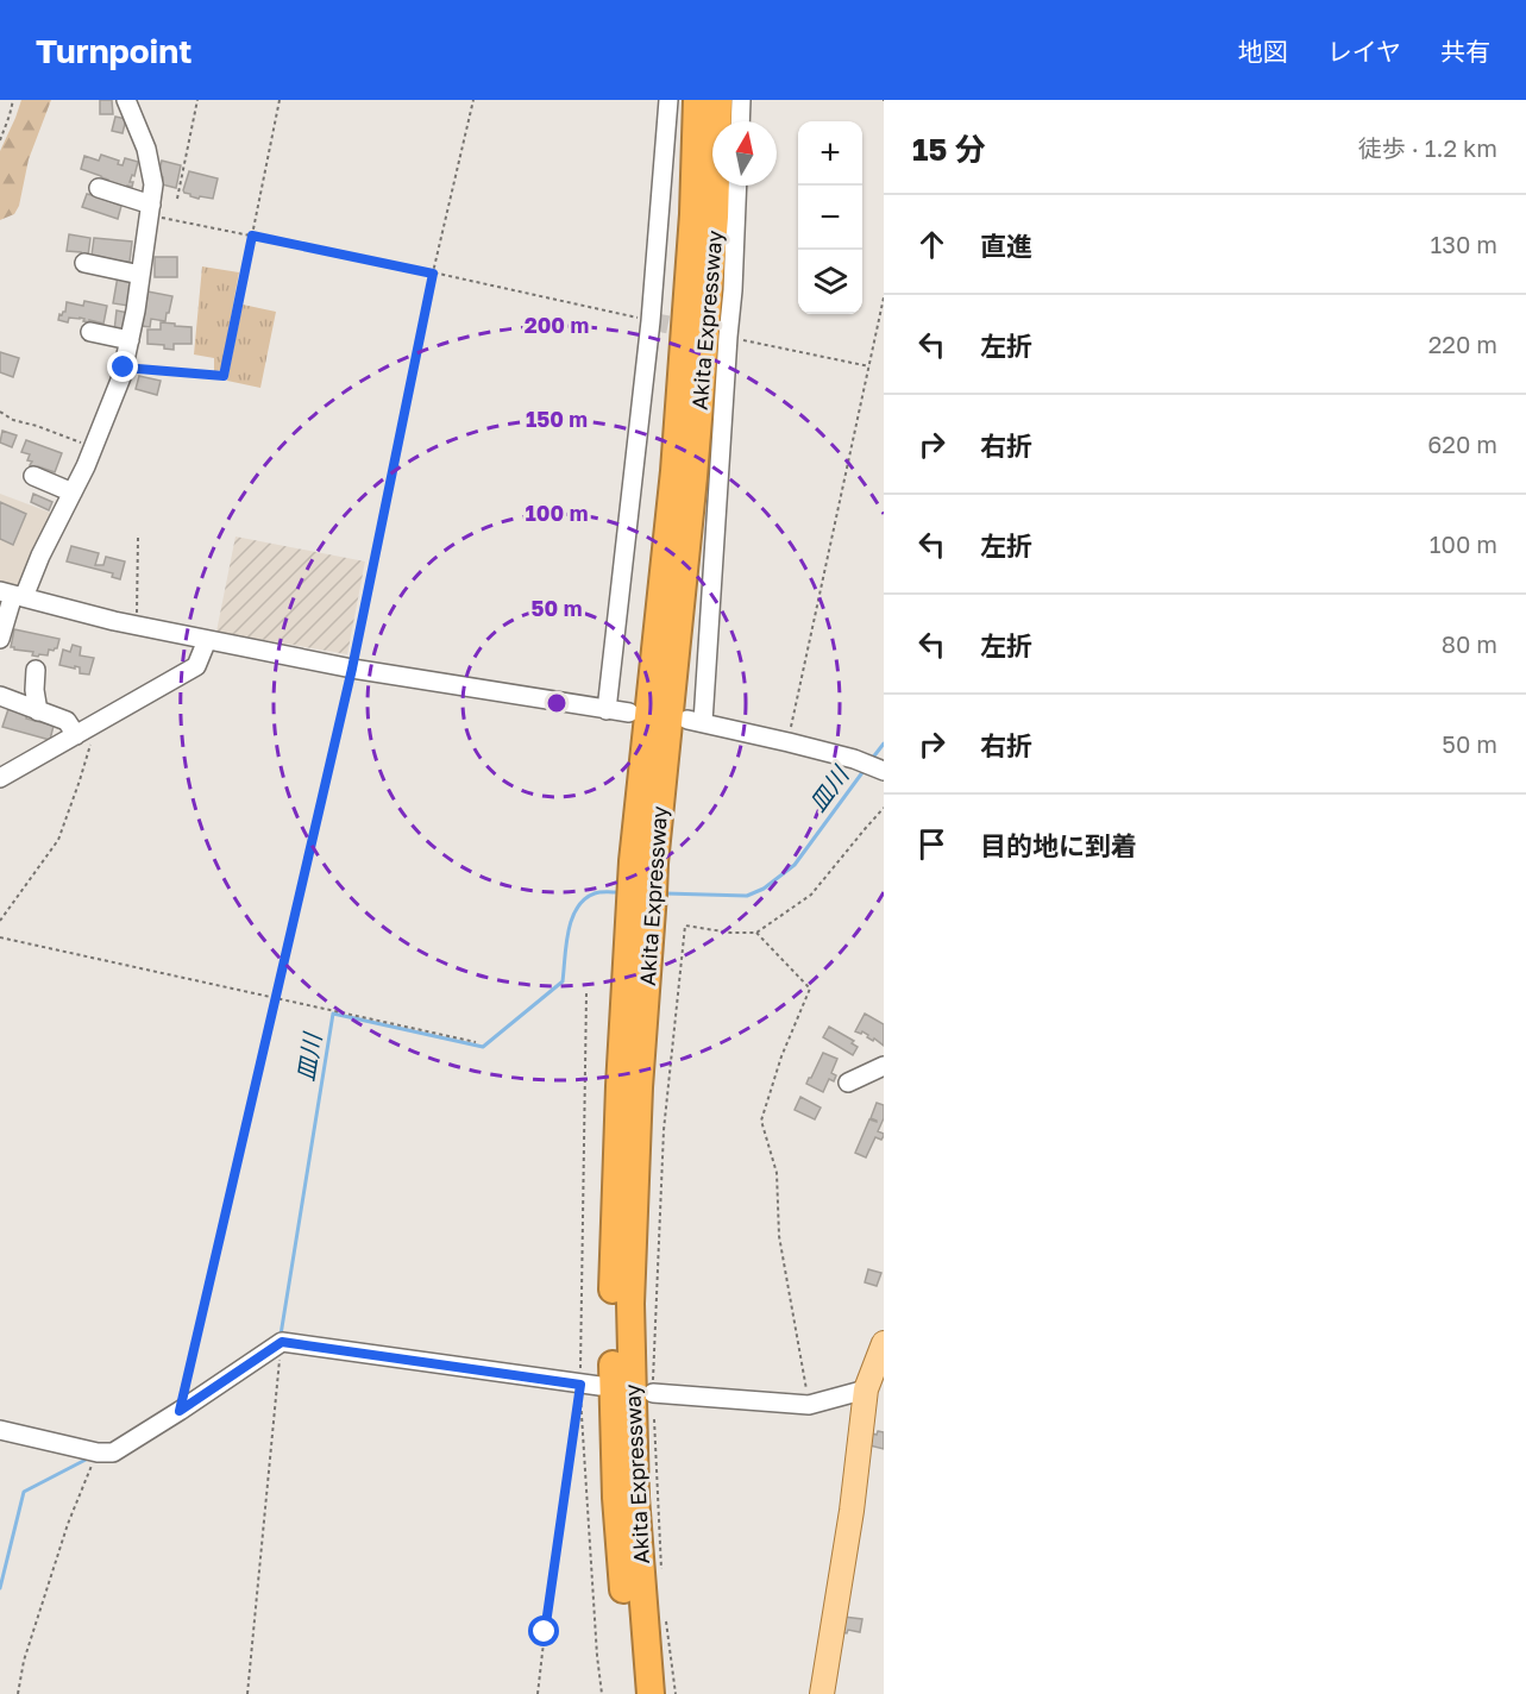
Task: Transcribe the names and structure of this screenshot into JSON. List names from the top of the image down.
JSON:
{
  "streets": {
    "highway": ["Akita Expressway"]
  },
  "water": ["皿川"],
  "north": "top",
  "page": {
    "header": "Turnpoint",
    "nav": ["地図", "レイヤ", "共有"],
    "heading": ["15 分", "徒歩 · 1.2 km"],
    "map_buttons": ["+", "−"],
    "list": [
      ["直進", "130 m"],
      ["左折", "220 m"],
      ["右折", "620 m"],
      ["左折", "100 m"],
      ["左折", "80 m"],
      ["右折", "50 m"],
      "目的地に到着"
    ]
  },
  "rings": [
    "200 m",
    "150 m",
    "100 m",
    "50 m"
  ]
}
